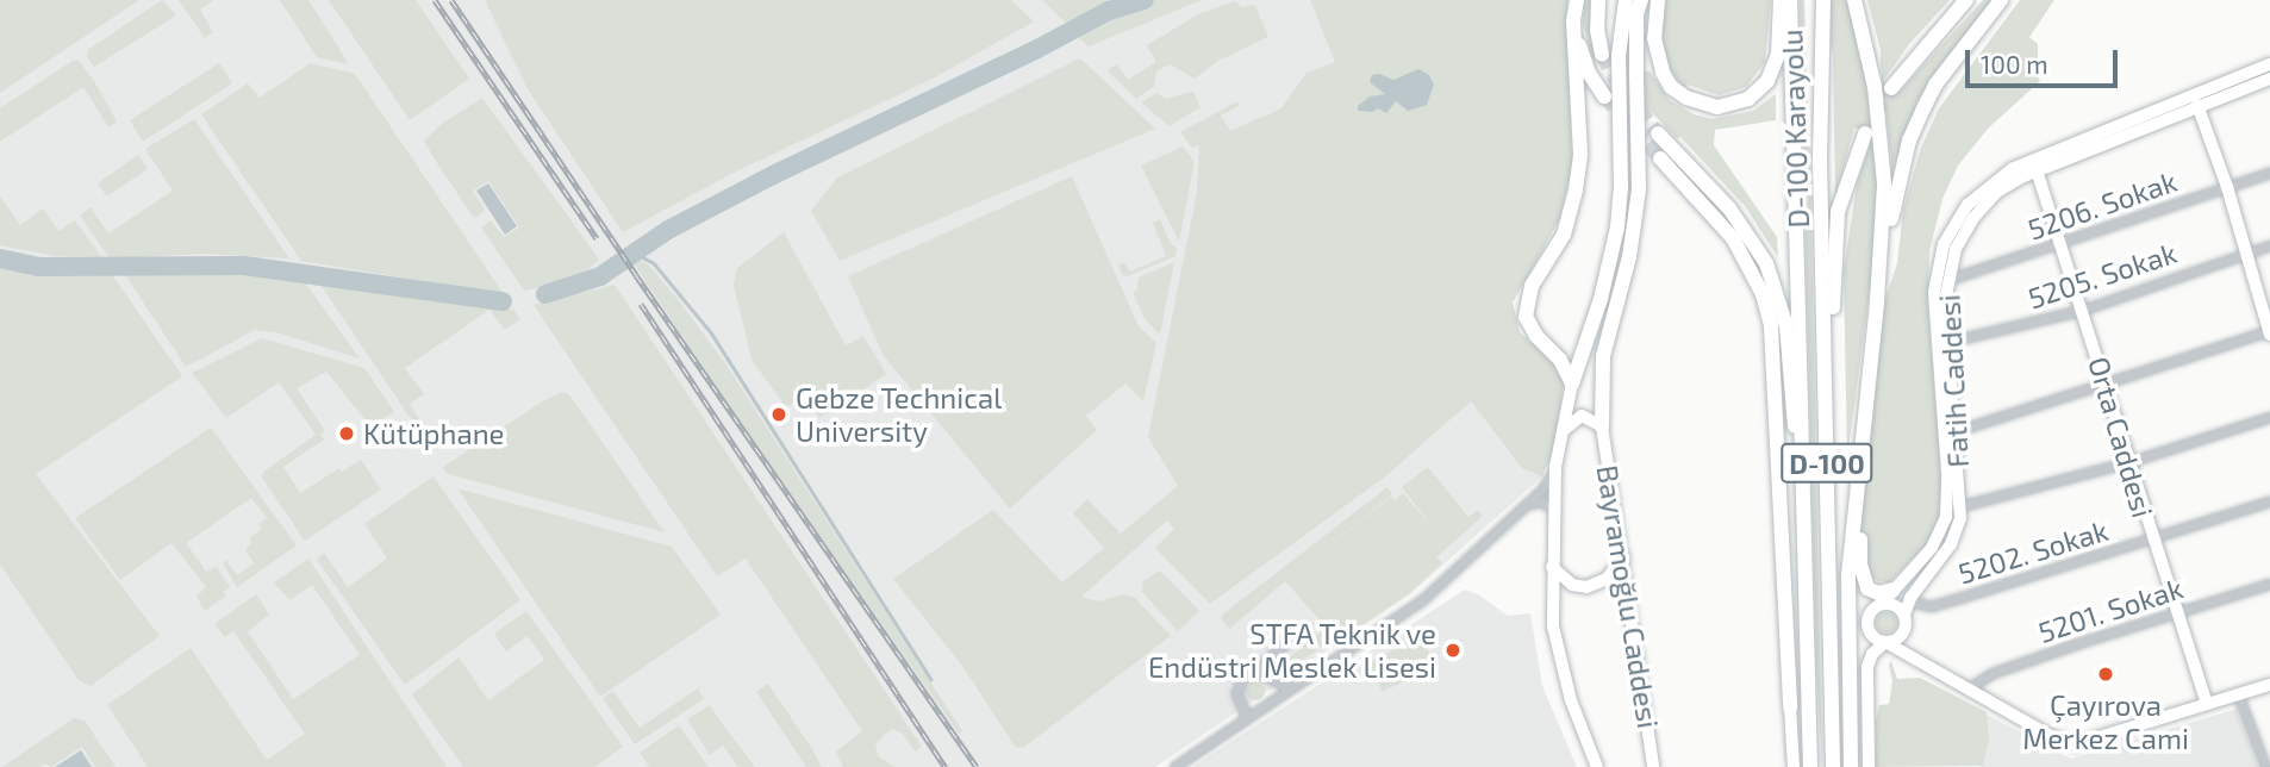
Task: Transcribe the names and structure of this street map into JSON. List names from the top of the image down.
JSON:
{
  "streets": {
    "highway": ["D-100 Karayolu", "D-100"],
    "main road": ["Bayramoğlu Caddesi"],
    "street": [
      "5206. Sokak",
      "5205. Sokak",
      "Fatih Caddesi",
      "Orta Caddesi",
      "5202. Sokak",
      "5201. Sokak"
    ]
  },
  "crossings": [
    ["D-100 Karayolu", "D-100"],
    ["5206. Sokak", "Fatih Caddesi"],
    ["5206. Sokak", "Orta Caddesi"],
    ["5205. Sokak", "Fatih Caddesi"],
    ["5205. Sokak", "Orta Caddesi"],
    ["Fatih Caddesi", "Orta Caddesi"],
    ["Fatih Caddesi", "5202. Sokak"],
    ["Orta Caddesi", "5202. Sokak"],
    ["Orta Caddesi", "5201. Sokak"]
  ],
  "places": [
    "Gebze Technical University",
    "Kütüphane",
    "STFA Teknik ve Endüstri Meslek Lisesi",
    "Çayırova Merkez Cami"
  ],
  "scale_bar": "100 m"
}
